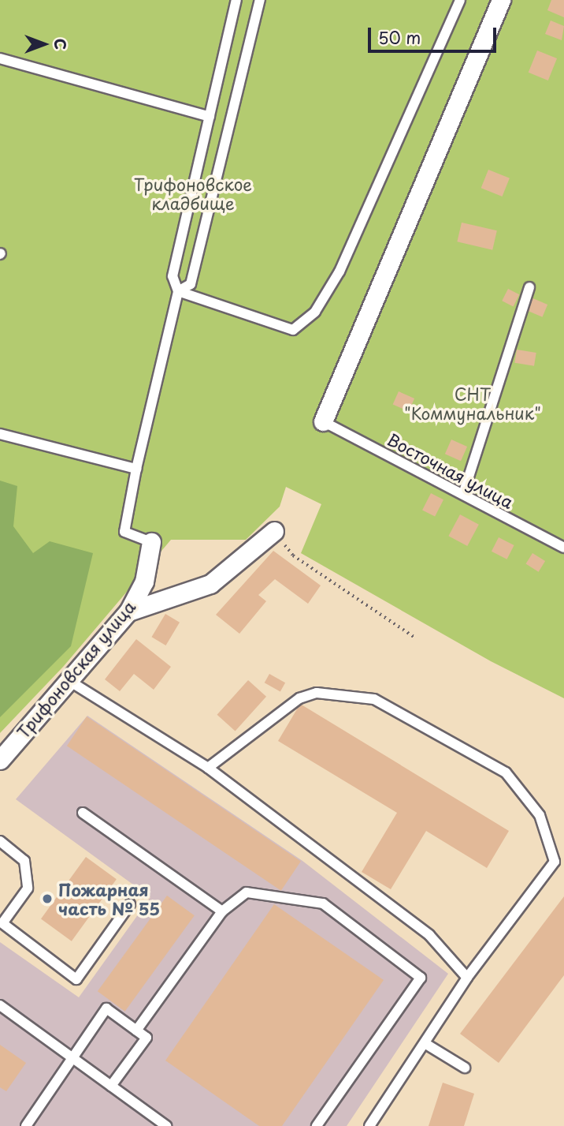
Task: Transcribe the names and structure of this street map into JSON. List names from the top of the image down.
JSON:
{
  "streets": {
    "street": ["Трифоновская улица"],
    "lane": ["Восточная улица"]
  },
  "parks": ["Трифоновское кладбище", "СНТ \"Коммунальник\""],
  "places": ["Пожарная часть № 55"],
  "scale_bar": "50 m",
  "north": "right"
}
